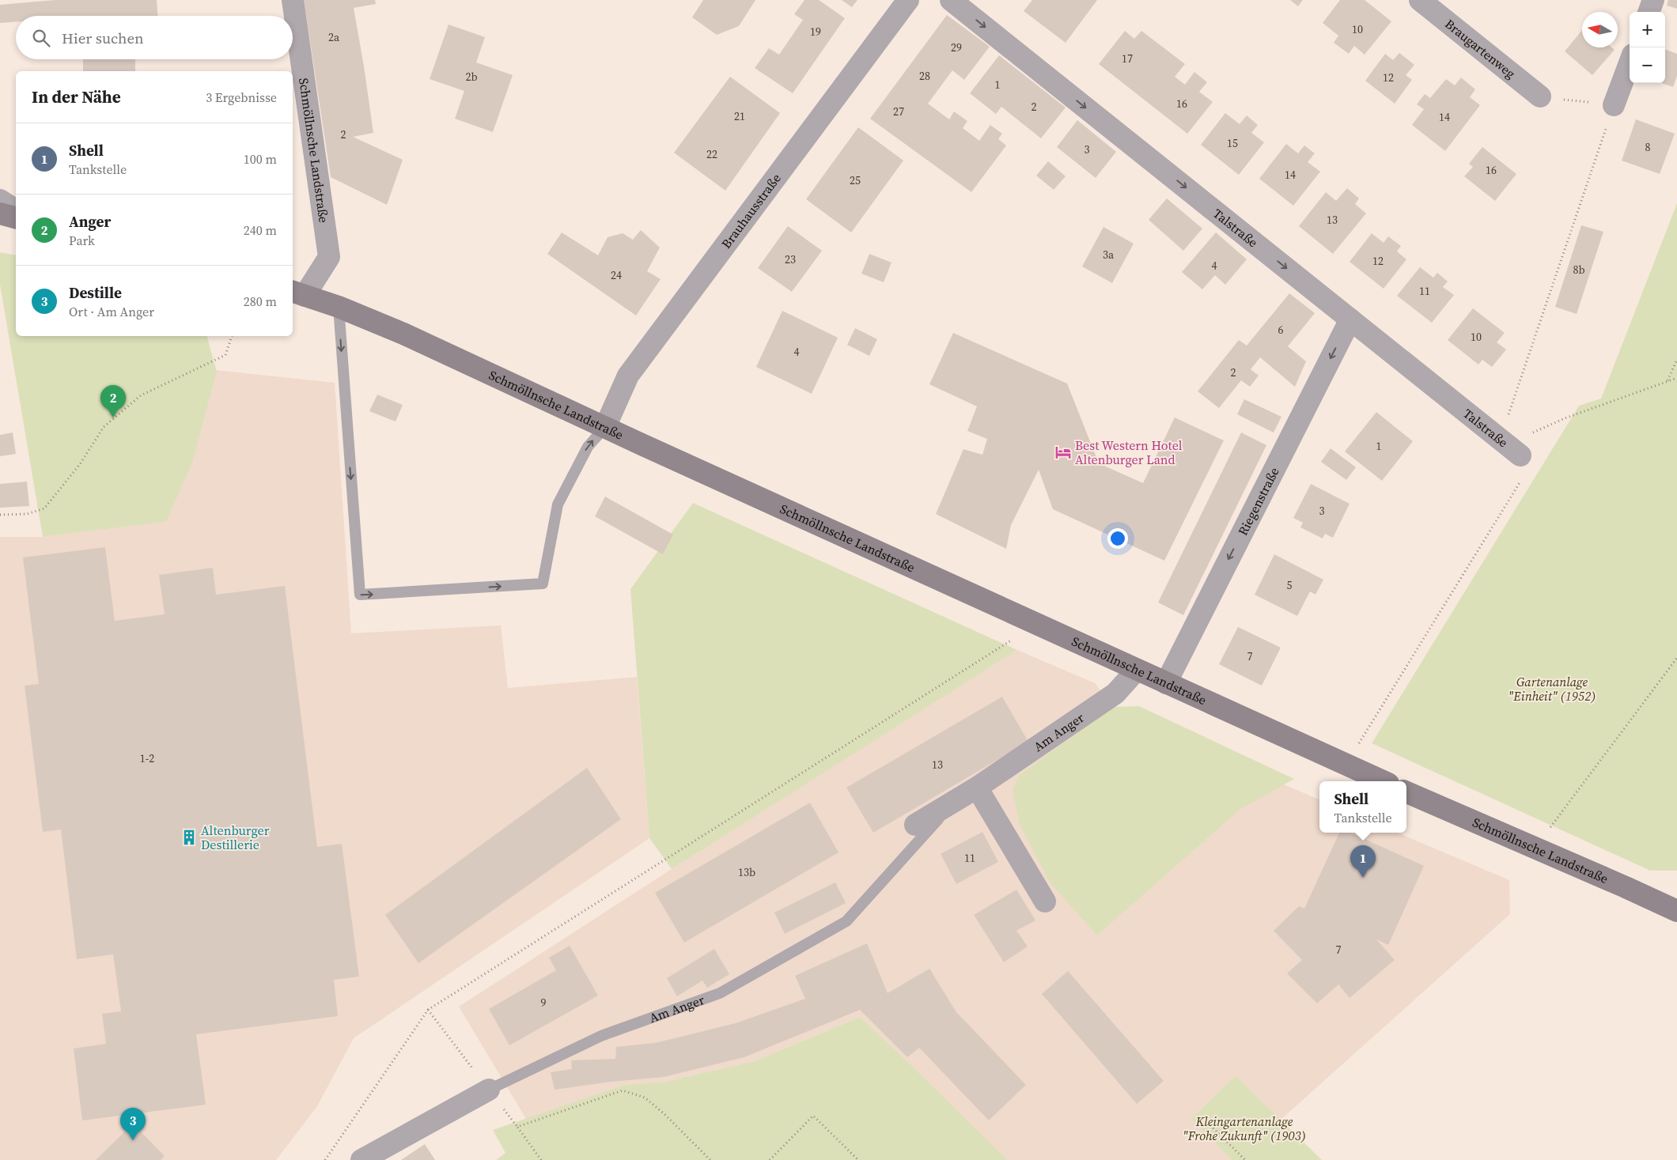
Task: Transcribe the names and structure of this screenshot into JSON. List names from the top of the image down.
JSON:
{
  "streets": {
    "main road": ["Schmöllnsche Landstraße"],
    "street": [
      "Braugartenweg",
      "Brauhausstraße",
      "Talstraße",
      "Riegenstraße",
      "Am Anger"
    ]
  },
  "crossings": [
    ["Schmöllnsche Landstraße", "Brauhausstraße"],
    ["Schmöllnsche Landstraße", "Riegenstraße"],
    ["Schmöllnsche Landstraße", "Am Anger"],
    ["Talstraße", "Riegenstraße"]
  ],
  "one_way": ["Talstraße", "Riegenstraße"],
  "parks": ["Gartenanlage \"Einheit\" (1952)", "Kleingartenanlage \"Frohe Zukunft\" (1903)"],
  "places": {
    "hotel": ["Best Western Hotel Altenburger Land"],
    "building": ["Altenburger Destillerie"]
  },
  "house_numbers": [
    "10",
    "19",
    "2a",
    "29",
    "17",
    "28",
    "2b",
    "12",
    "1",
    "16",
    "2",
    "27",
    "21",
    "14",
    "2",
    "15",
    "8",
    "3",
    "22",
    "16",
    "14",
    "25",
    "13",
    "3a",
    "23",
    "12",
    "4",
    "8b",
    "24",
    "11",
    "6",
    "10",
    "4",
    "2",
    "1",
    "3",
    "5",
    "7",
    "1-2",
    "13",
    "11",
    "13b",
    "7",
    "9"
  ],
  "north": "left",
  "page": {
    "map_buttons": ["+", "−"],
    "search": "Hier suchen",
    "heading": ["In der Nähe", "3 Ergebnisse"],
    "list": [
      {
        "mark": "1",
        "name": "Shell",
        "note": "Tankstelle",
        "value": "100 m"
      },
      {
        "mark": "2",
        "name": "Anger",
        "note": "Park",
        "value": "240 m"
      },
      {
        "mark": "3",
        "name": "Destille",
        "note": "Ort · Am Anger",
        "value": "280 m"
      }
    ],
    "pins": ["2", "1", "3"],
    "popup": ["Shell", "Tankstelle"]
  }
}
